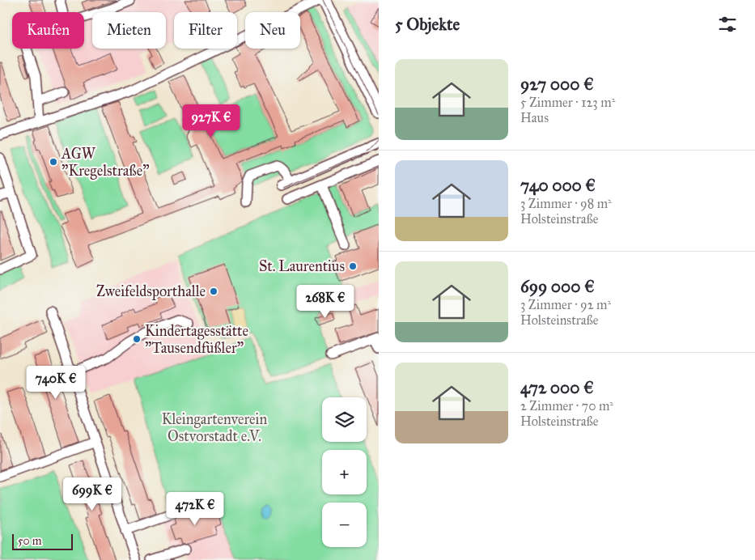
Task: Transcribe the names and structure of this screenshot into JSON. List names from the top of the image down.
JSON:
{
  "parks": ["Kleingartenverein Ostvorstadt e.V."],
  "places": [
    "AGW \"Kregelstraße\"",
    "St. Laurentius",
    "Zweifeldsporthalle",
    "Kindertagesstätte \"Tausendfüßler\""
  ],
  "scale_bar": "50 m",
  "page": {
    "heading": "5 Objekte",
    "chip": [
      "Kaufen",
      "Mieten",
      "Filter",
      "Neu"
    ],
    "list": [
      {
        "name": "927 000 €",
        "note": "5 Zimmer · 123 m² · Haus"
      },
      {
        "name": "740 000 €",
        "note": "3 Zimmer · 98 m² · Holsteinstraße"
      },
      {
        "name": "699 000 €",
        "note": "3 Zimmer · 92 m² · Holsteinstraße"
      },
      {
        "name": "472 000 €",
        "note": "2 Zimmer · 70 m² · Holsteinstraße"
      }
    ],
    "price": [
      "927K €",
      "268K €",
      "740K €",
      "699K €",
      "472K €"
    ],
    "map_buttons": ["+", "−"],
    "scale": "50 m"
  }
}
